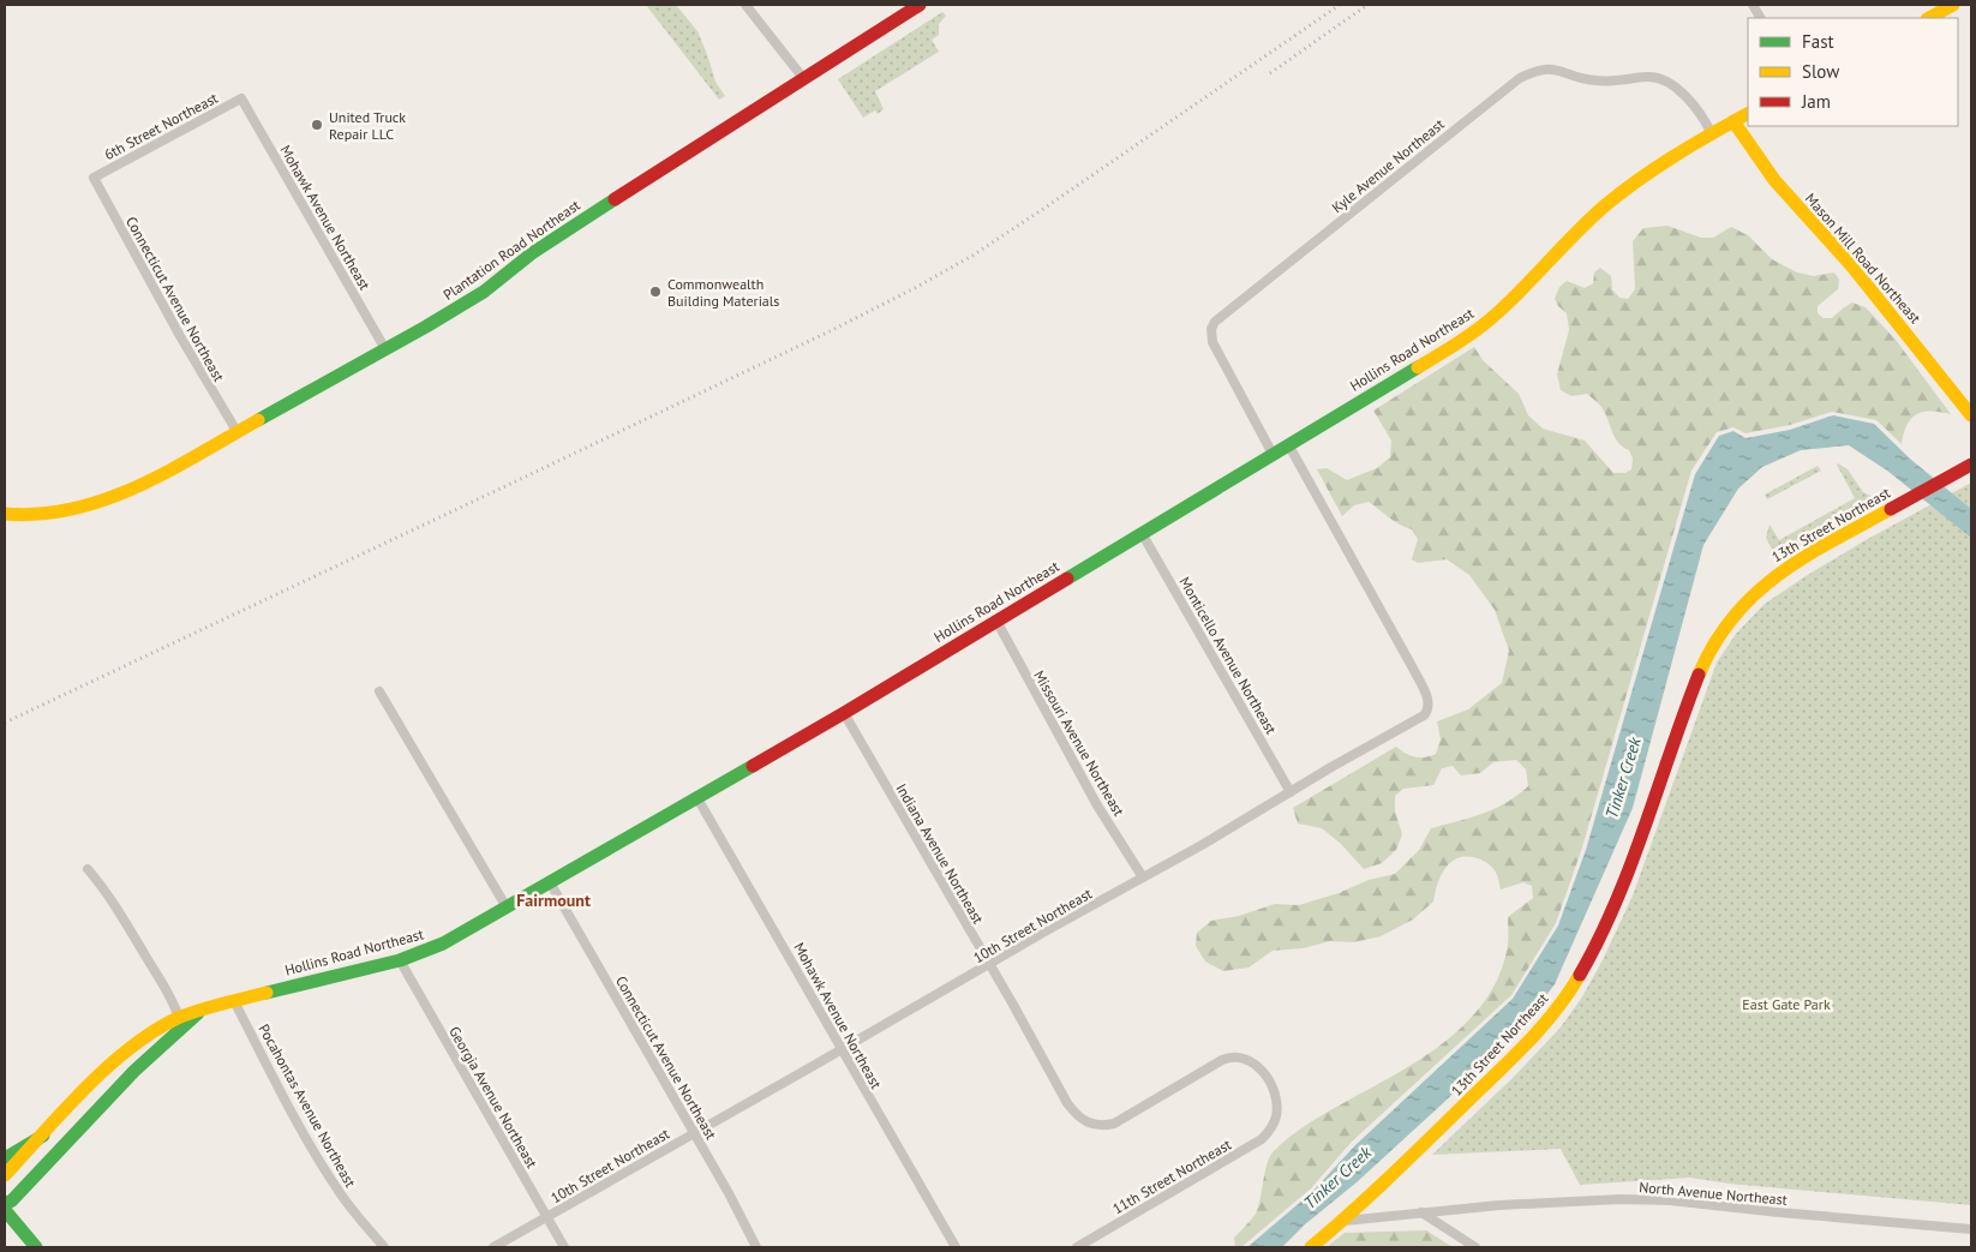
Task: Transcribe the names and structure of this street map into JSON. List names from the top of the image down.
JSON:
{
  "streets": {
    "main road": [
      "Plantation Road Northeast",
      "Mason Mill Road Northeast",
      "Hollins Road Northeast",
      "13th Street Northeast"
    ],
    "street": [
      "6th Street Northeast",
      "Kyle Avenue Northeast",
      "Mohawk Avenue Northeast",
      "Connecticut Avenue Northeast",
      "Monticello Avenue Northeast",
      "Missouri Avenue Northeast",
      "Indiana Avenue Northeast",
      "10th Street Northeast",
      "Georgia Avenue Northeast",
      "Pocahontas Avenue Northeast",
      "11th Street Northeast",
      "North Avenue Northeast"
    ]
  },
  "crossings": [
    ["6th Street Northeast", "Mohawk Avenue Northeast"],
    ["6th Street Northeast", "Connecticut Avenue Northeast"],
    ["Kyle Avenue Northeast", "Hollins Road Northeast"],
    ["Mohawk Avenue Northeast", "Plantation Road Northeast"],
    ["Mohawk Avenue Northeast", "Hollins Road Northeast"],
    ["Mohawk Avenue Northeast", "10th Street Northeast"],
    ["Plantation Road Northeast", "Connecticut Avenue Northeast"],
    ["Mason Mill Road Northeast", "Hollins Road Northeast"],
    ["Connecticut Avenue Northeast", "Hollins Road Northeast"],
    ["Connecticut Avenue Northeast", "10th Street Northeast"],
    ["Hollins Road Northeast", "Monticello Avenue Northeast"],
    ["Hollins Road Northeast", "Missouri Avenue Northeast"],
    ["Hollins Road Northeast", "Indiana Avenue Northeast"],
    ["Hollins Road Northeast", "10th Street Northeast"],
    ["Hollins Road Northeast", "Georgia Avenue Northeast"],
    ["Hollins Road Northeast", "Pocahontas Avenue Northeast"],
    ["13th Street Northeast", "North Avenue Northeast"],
    ["Monticello Avenue Northeast", "10th Street Northeast"],
    ["Missouri Avenue Northeast", "10th Street Northeast"],
    ["Indiana Avenue Northeast", "10th Street Northeast"],
    ["Indiana Avenue Northeast", "11th Street Northeast"],
    ["10th Street Northeast", "Georgia Avenue Northeast"]
  ],
  "districts": ["Fairmount"],
  "water": ["Tinker Creek"],
  "parks": ["East Gate Park"],
  "places": ["United Truck Repair LLC", "Commonwealth Building Materials"],
  "legend": ["Fast", "Slow", "Jam"]
}
